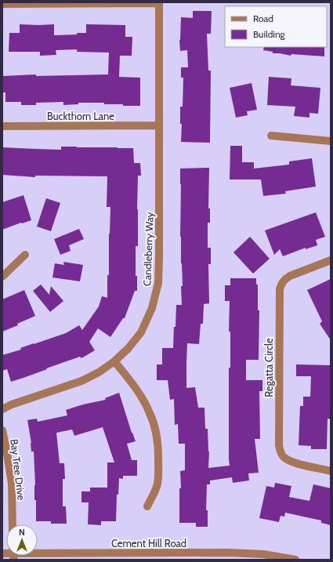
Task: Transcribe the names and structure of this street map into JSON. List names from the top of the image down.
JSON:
{
  "streets": {
    "street": [
      "Buckthorn Lane",
      "Candleberry Way",
      "Regatta Circle",
      "Bay Tree Drive",
      "Cement Hill Road"
    ]
  },
  "crossings": [
    ["Buckthorn Lane", "Candleberry Way"]
  ],
  "legend": ["Road", "Building"],
  "north": "top"
}
